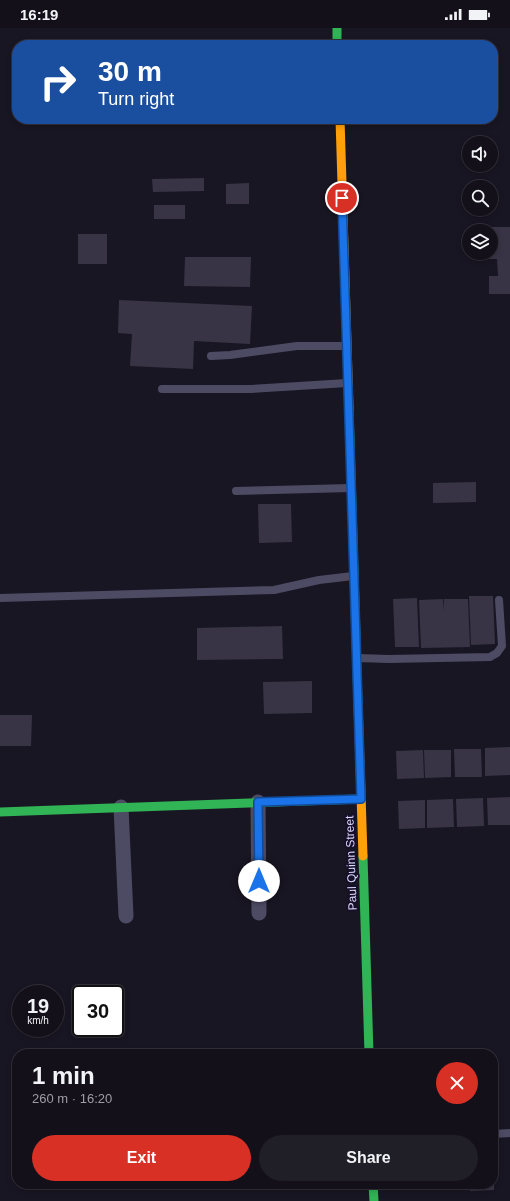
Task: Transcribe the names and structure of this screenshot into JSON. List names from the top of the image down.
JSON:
{
  "streets": {
    "street": ["Paul Quinn Street"]
  },
  "page": {
    "status": "16:19",
    "turn": ["30 m", "Turn right"],
    "speed": "19 km/h",
    "limit": "30",
    "heading": ["1 min", "260 m · 16:20"],
    "buttons": ["Exit", "Share"]
  }
}
